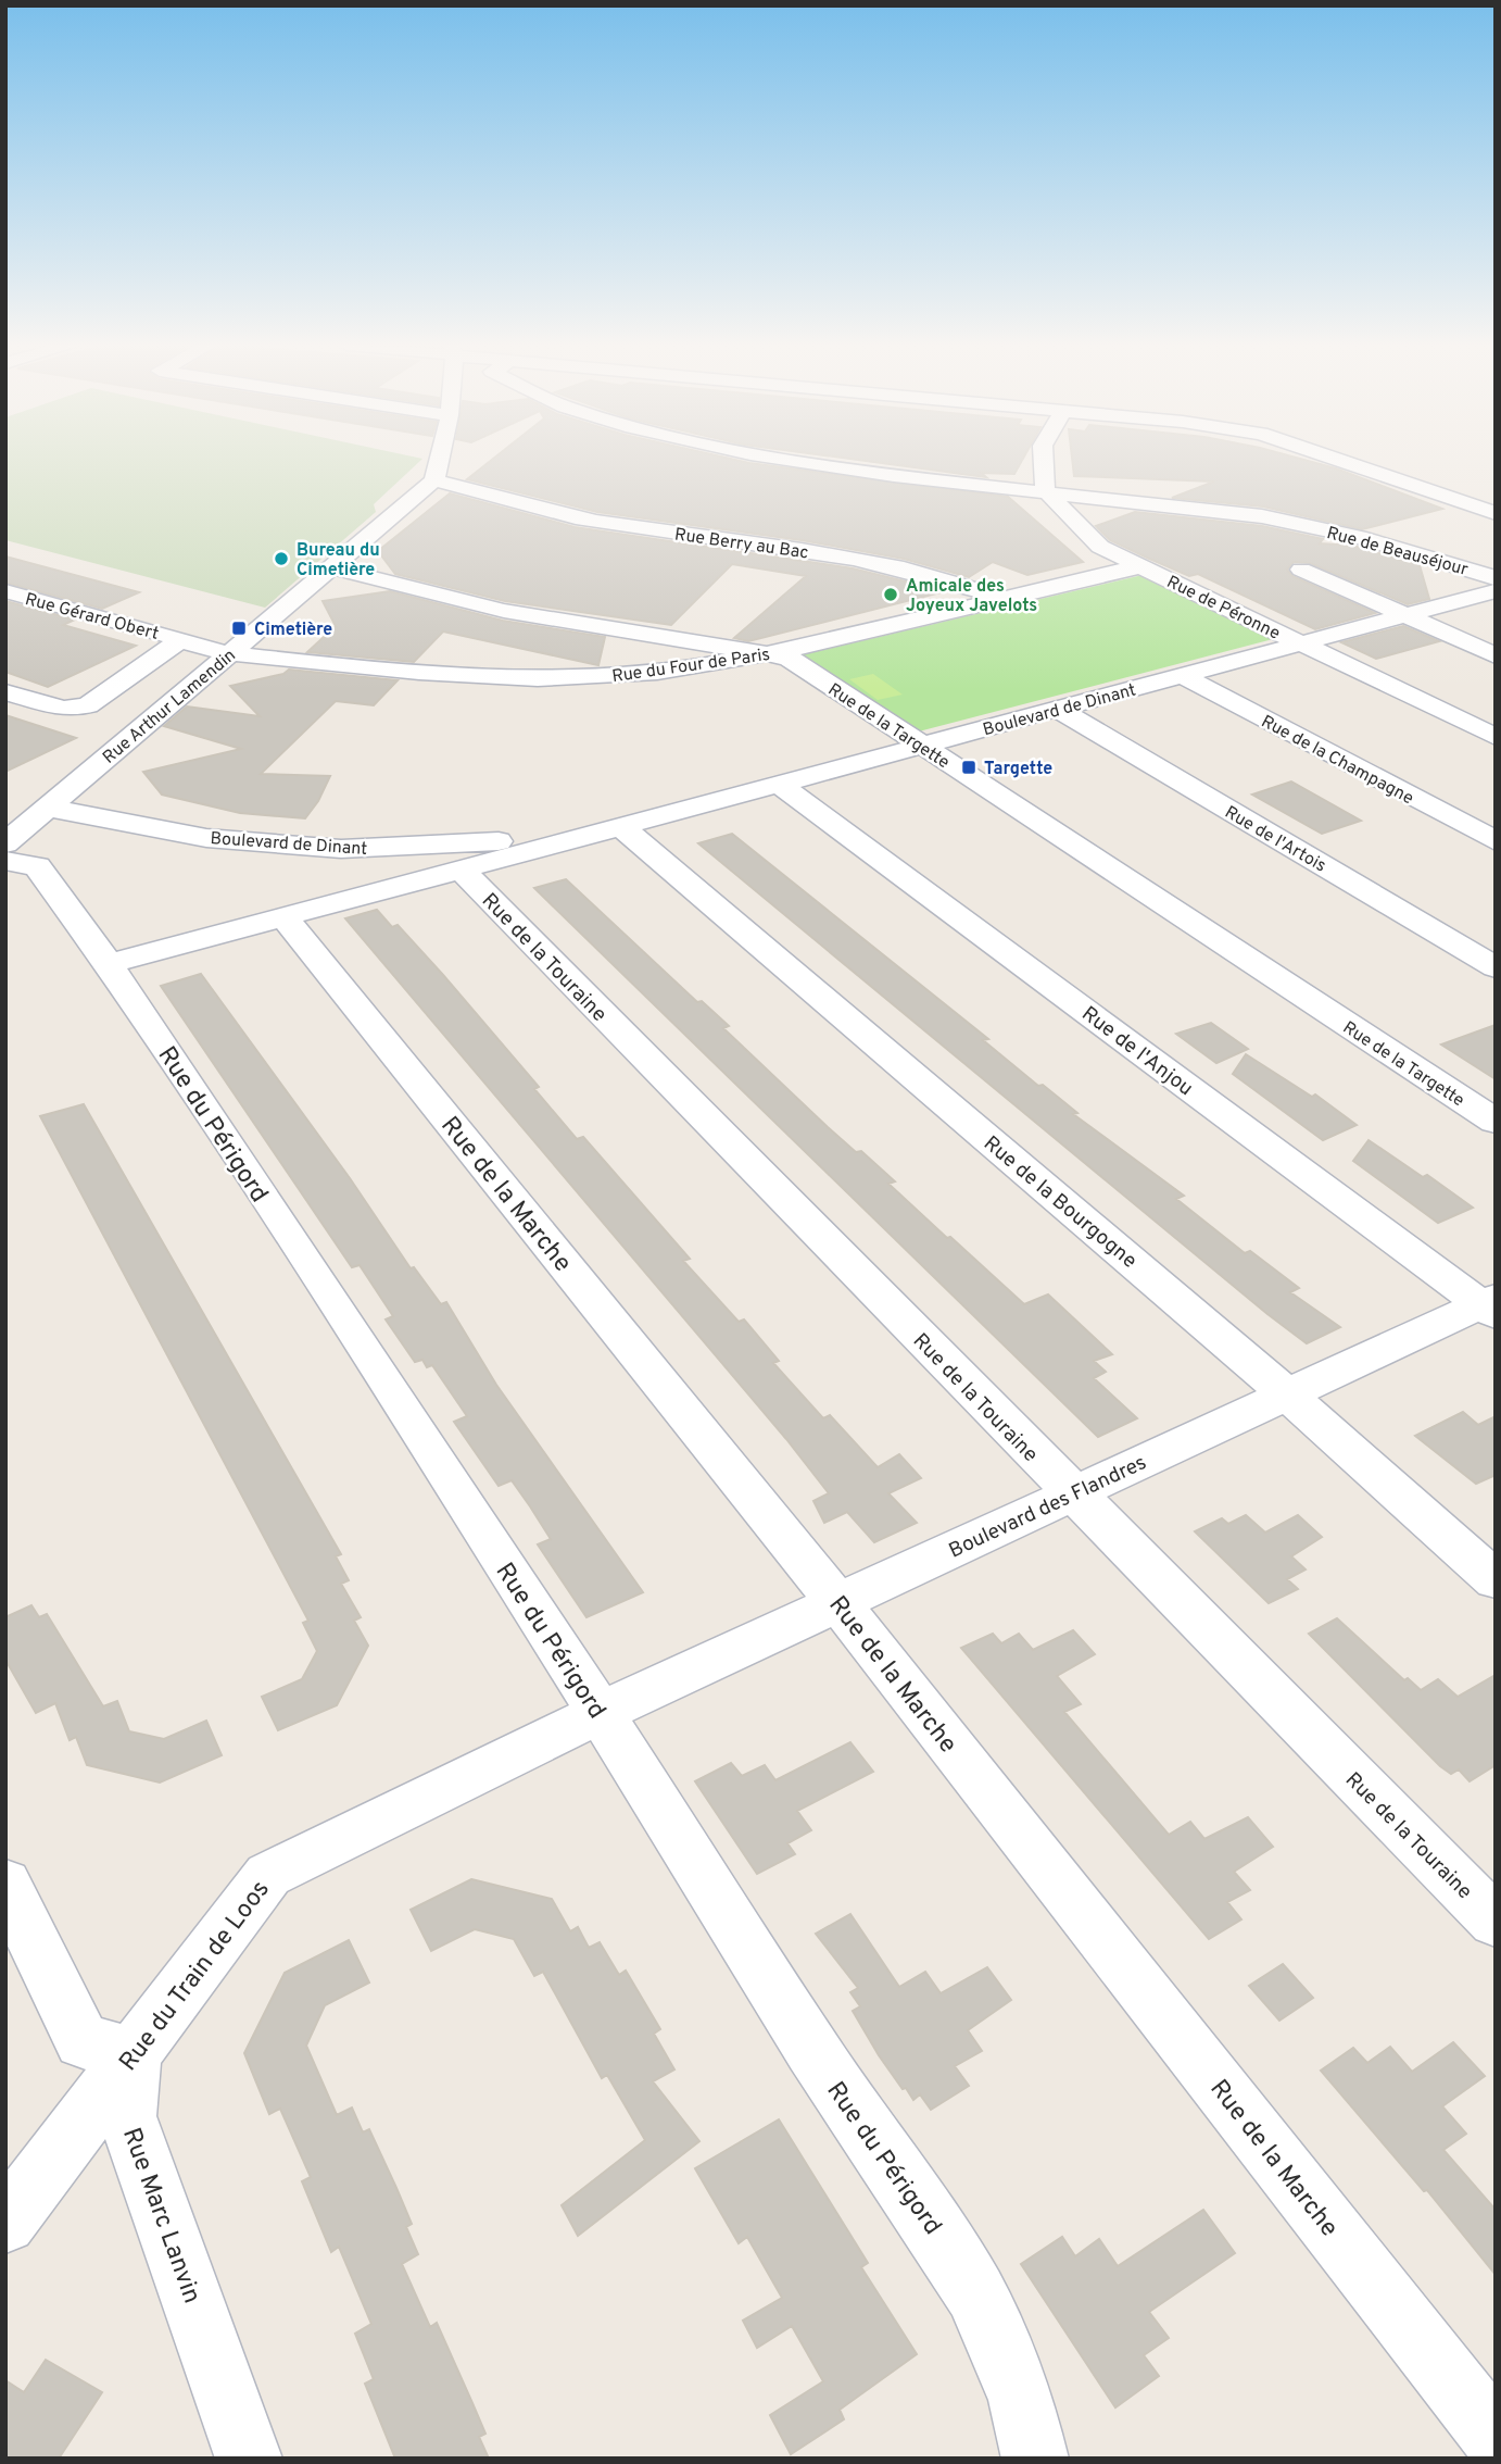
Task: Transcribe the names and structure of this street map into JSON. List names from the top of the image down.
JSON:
{
  "streets": {
    "street": [
      "Rue Berry au Bac",
      "Rue de Beauséjour",
      "Rue de Péronne",
      "Rue Gérard Obert",
      "Rue du Four de Paris",
      "Rue Arthur Lamendin",
      "Boulevard de Dinant",
      "Rue de la Targette",
      "Rue de la Champagne",
      "Rue de l'Artois",
      "Rue de la Touraine",
      "Rue de l'Anjou",
      "Rue du Périgord",
      "Rue de la Marche",
      "Rue de la Bourgogne",
      "Boulevard des Flandres",
      "Rue du Train de Loos",
      "Rue Marc Lanvin"
    ]
  },
  "crossings": [
    ["Rue Berry au Bac", "Rue du Four de Paris"],
    ["Rue Berry au Bac", "Rue Arthur Lamendin"],
    ["Rue de Beauséjour", "Rue de Péronne"],
    ["Rue de Péronne", "Rue du Four de Paris"],
    ["Rue de Péronne", "Boulevard de Dinant"],
    ["Rue Gérard Obert", "Rue du Four de Paris"],
    ["Rue Gérard Obert", "Rue Arthur Lamendin"],
    ["Rue du Four de Paris", "Rue Arthur Lamendin"],
    ["Rue du Four de Paris", "Rue de la Targette"],
    ["Rue Arthur Lamendin", "Boulevard de Dinant"],
    ["Rue Arthur Lamendin", "Rue de la Targette"],
    ["Boulevard de Dinant", "Rue de la Targette"],
    ["Boulevard de Dinant", "Rue de la Champagne"],
    ["Boulevard de Dinant", "Rue de l'Artois"],
    ["Boulevard de Dinant", "Rue de la Touraine"],
    ["Boulevard de Dinant", "Rue de l'Anjou"],
    ["Boulevard de Dinant", "Rue du Périgord"],
    ["Boulevard de Dinant", "Rue de la Marche"],
    ["Boulevard de Dinant", "Rue de la Bourgogne"],
    ["Rue de la Touraine", "Boulevard des Flandres"],
    ["Rue de l'Anjou", "Boulevard des Flandres"],
    ["Rue du Périgord", "Boulevard des Flandres"],
    ["Rue du Périgord", "Rue du Train de Loos"],
    ["Rue de la Marche", "Boulevard des Flandres"],
    ["Rue de la Bourgogne", "Boulevard des Flandres"],
    ["Boulevard des Flandres", "Rue du Train de Loos"],
    ["Rue du Train de Loos", "Rue Marc Lanvin"]
  ],
  "places": {
    "other": ["Bureau du Cimetière", "Amicale des Joyeux Javelots"],
    "transit": ["Cimetière", "Targette"]
  }
}
